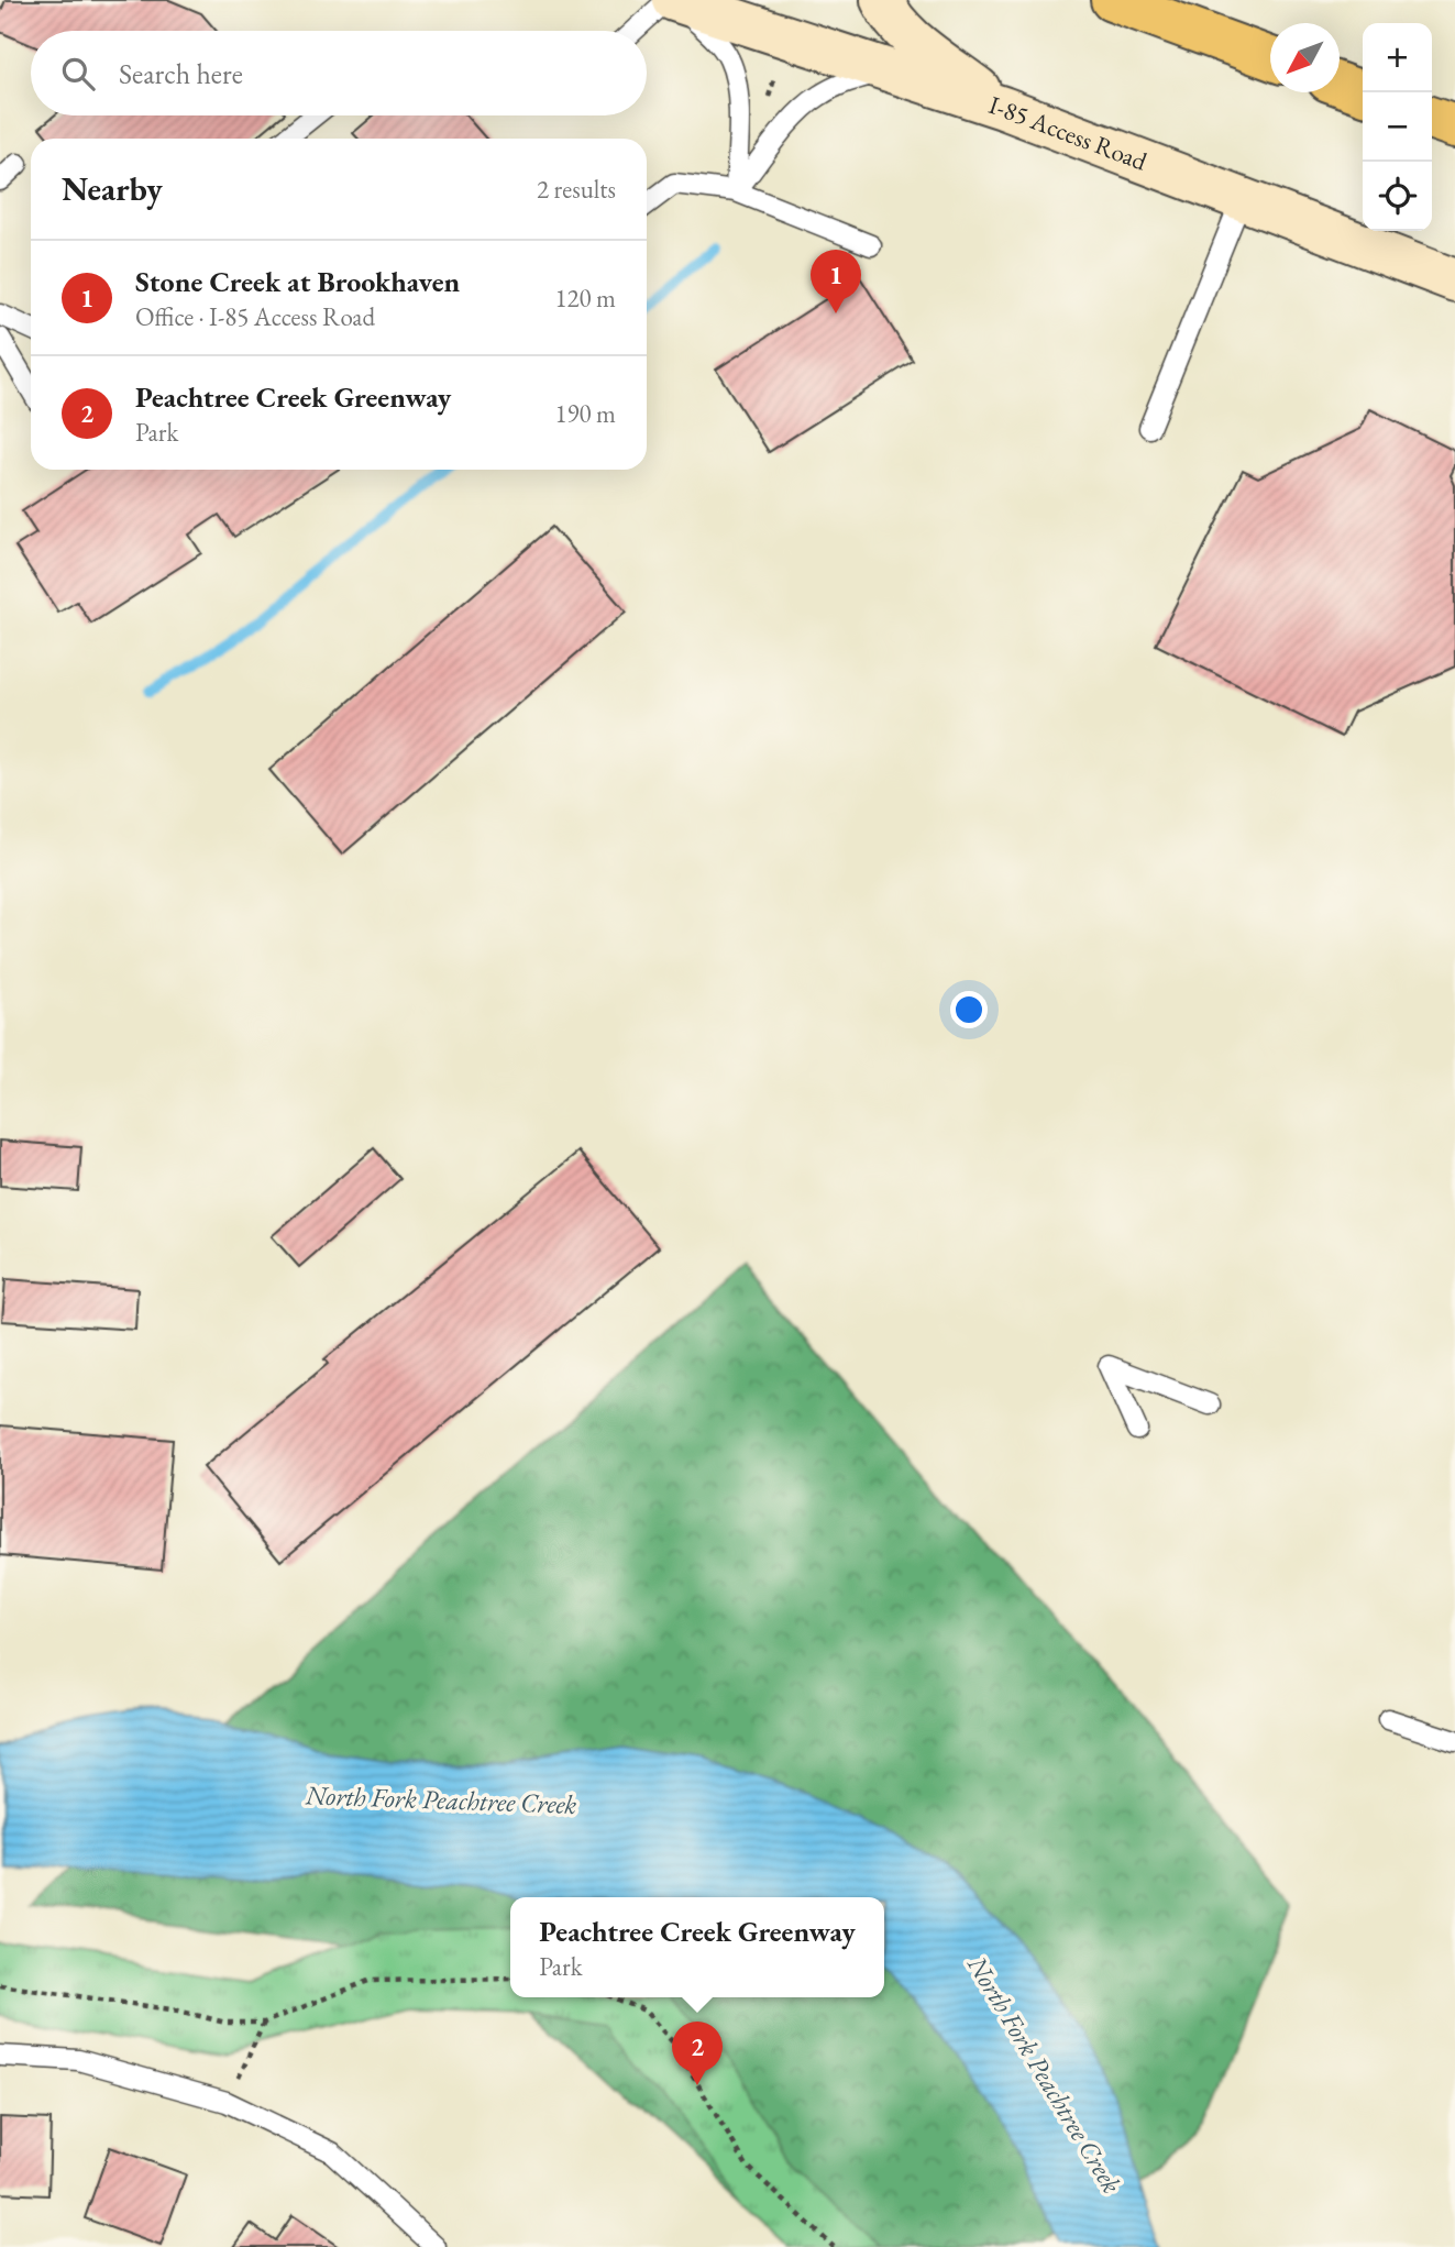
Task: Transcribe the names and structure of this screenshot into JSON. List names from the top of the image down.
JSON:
{
  "streets": {
    "main road": ["I-85 Access Road"]
  },
  "water": ["North Fork Peachtree Creek"],
  "north": "bottom left",
  "page": {
    "map_buttons": ["+", "−"],
    "search": "Search here",
    "heading": ["Nearby", "2 results"],
    "list": [
      {
        "mark": "1",
        "name": "Stone Creek at Brookhaven",
        "note": "Office · I-85 Access Road",
        "value": "120 m"
      },
      {
        "mark": "2",
        "name": "Peachtree Creek Greenway",
        "note": "Park",
        "value": "190 m"
      }
    ],
    "pins": ["1", "2"],
    "popup": ["Peachtree Creek Greenway", "Park"]
  }
}
